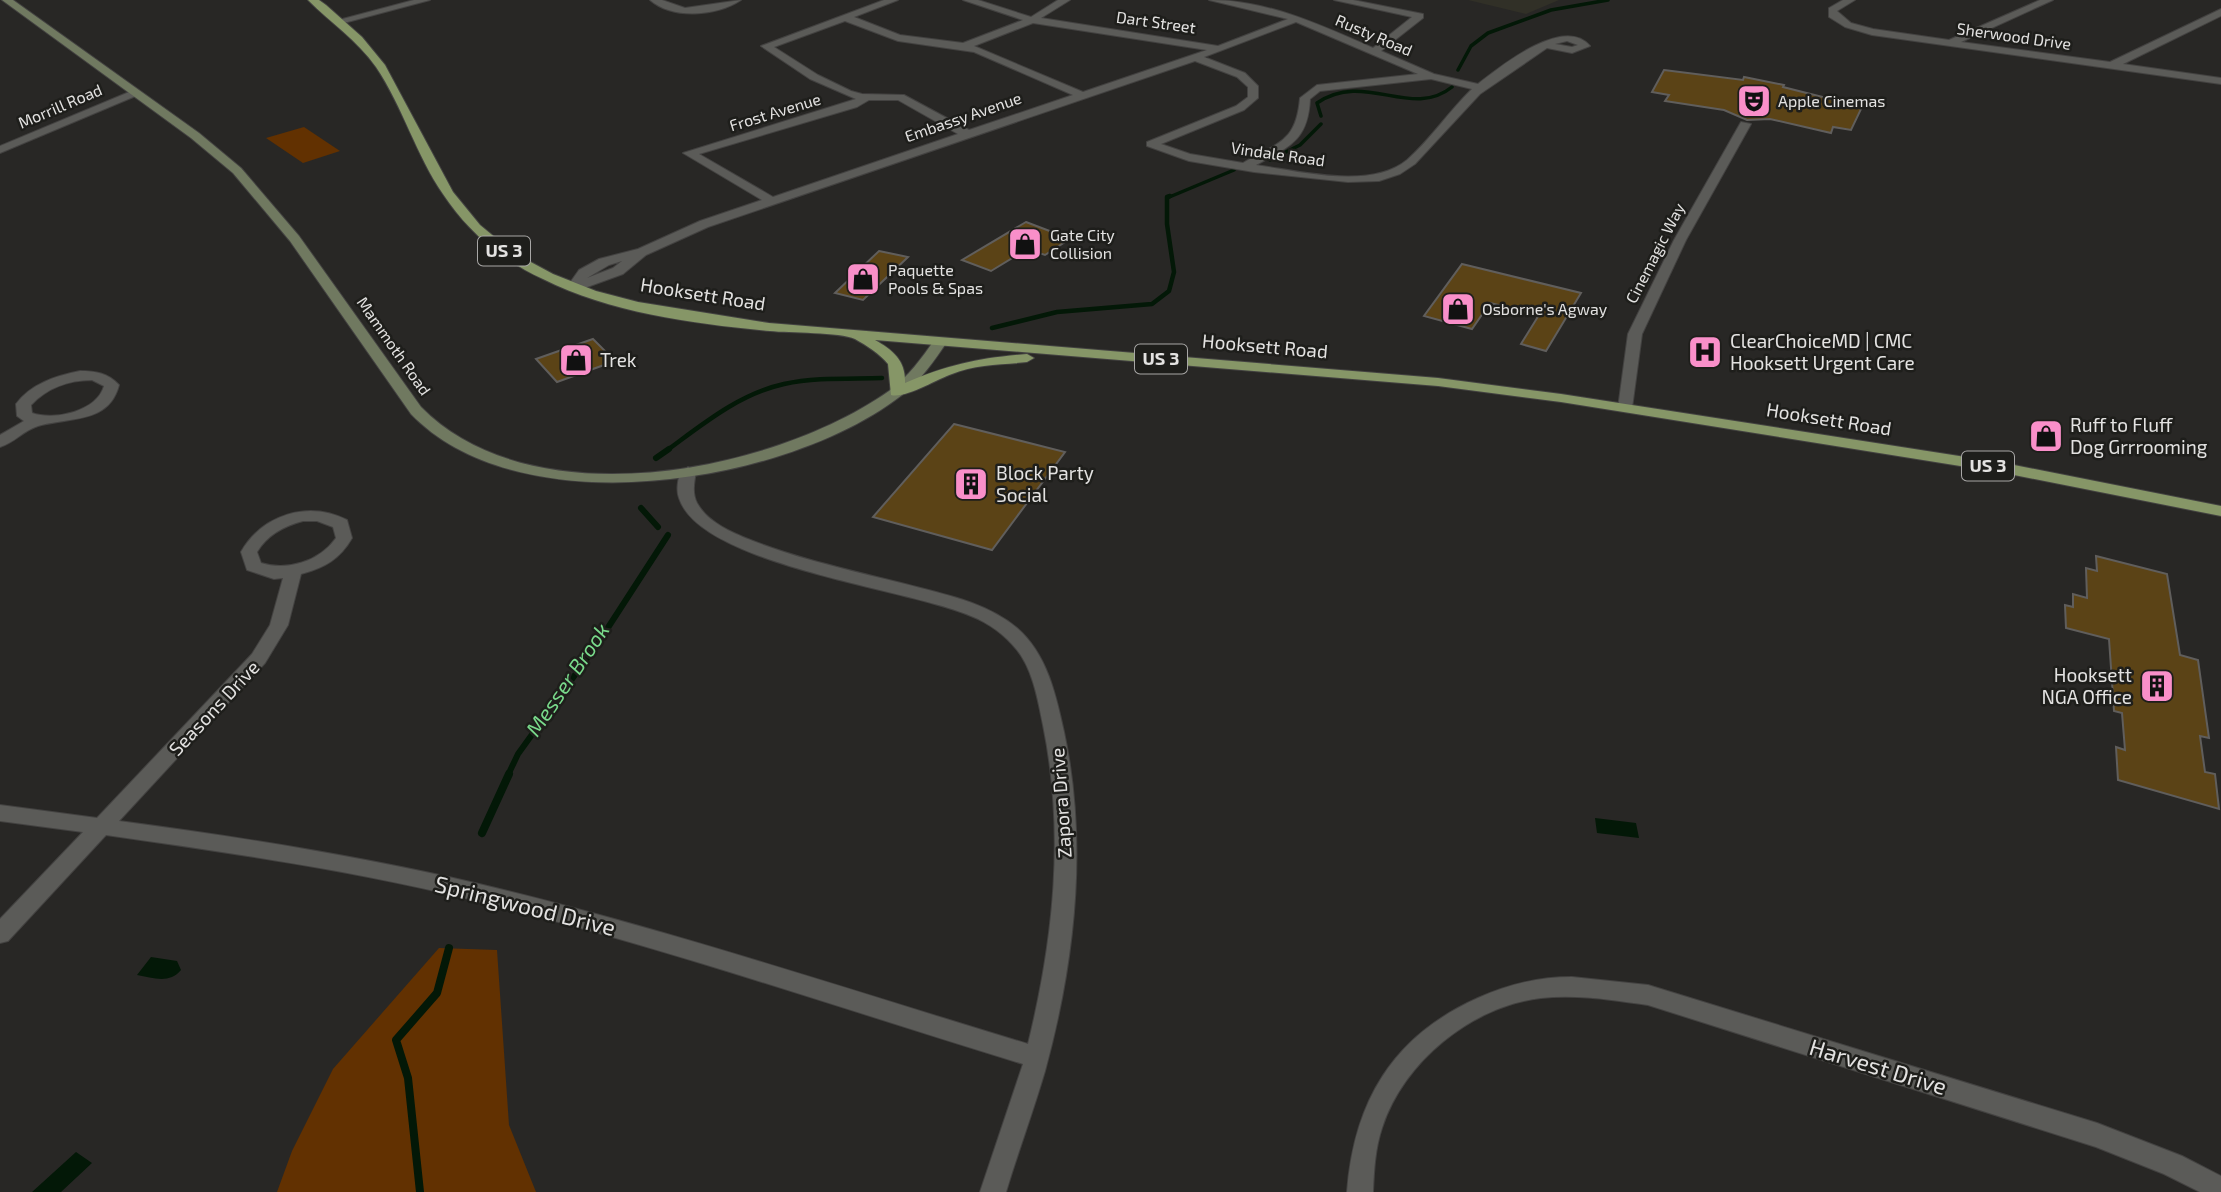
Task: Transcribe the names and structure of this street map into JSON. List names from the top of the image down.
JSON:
{
  "streets": {
    "main road": ["US 3", "Hooksett Road", "Mammoth Road"],
    "street": [
      "Dart Street",
      "Rusty Road",
      "Sherwood Drive",
      "Morrill Road",
      "Frost Avenue",
      "Embassy Avenue",
      "Vindale Road",
      "Cinemagic Way",
      "Seasons Drive",
      "Zapora Drive",
      "Springwood Drive",
      "Harvest Drive"
    ]
  },
  "crossings": [
    ["Dart Street", "Embassy Avenue"],
    ["Rusty Road", "Embassy Avenue"],
    ["Rusty Road", "Vindale Road"],
    ["Morrill Road", "Mammoth Road"],
    ["Frost Avenue", "Embassy Avenue"],
    ["Embassy Avenue", "Vindale Road"],
    ["Embassy Avenue", "Hooksett Road"],
    ["Cinemagic Way", "Hooksett Road"],
    ["Hooksett Road", "Mammoth Road"],
    ["Mammoth Road", "Zapora Drive"],
    ["Seasons Drive", "Springwood Drive"],
    ["Zapora Drive", "Springwood Drive"]
  ],
  "water": ["Messer Brook"],
  "places": {
    "theatre": ["Apple Cinemas"],
    "shop": [
      "Gate City Collision",
      "Paquette Pools & Spas",
      "Osborne's Agway",
      "Trek",
      "Ruff to Fluff Dog Grrrooming"
    ],
    "hospital": ["ClearChoiceMD | CMC Hooksett Urgent Care"],
    "building": ["Block Party Social", "Hooksett NGA Office"]
  }
}
